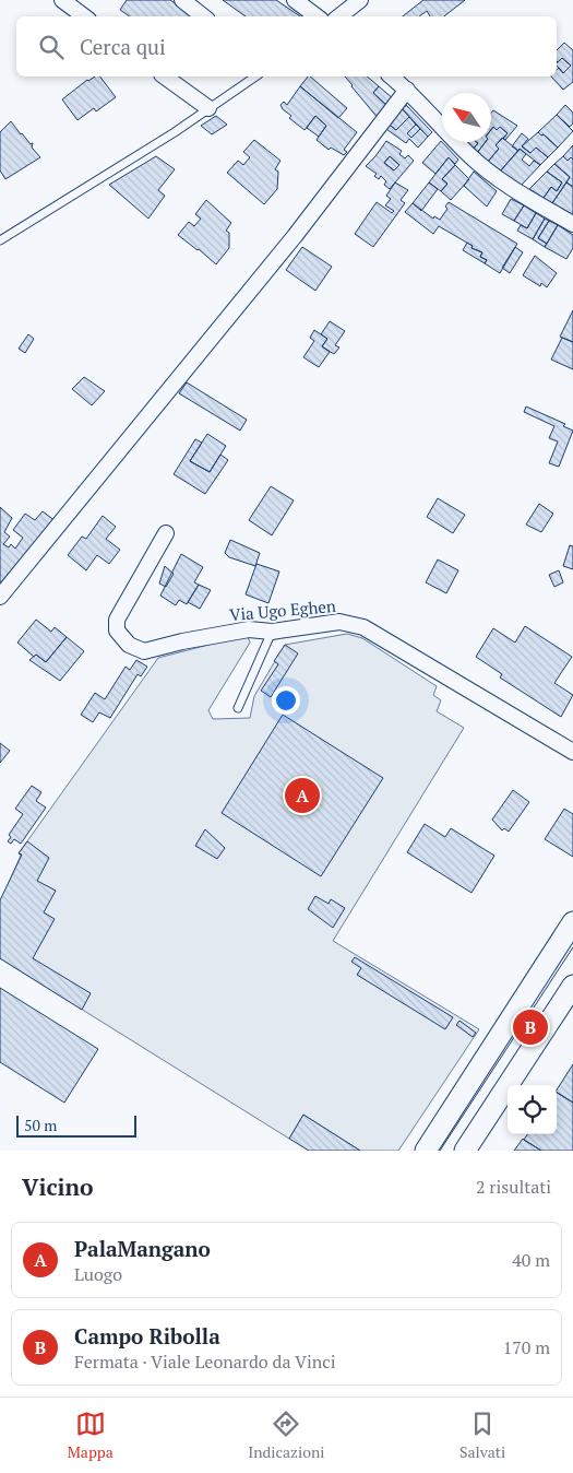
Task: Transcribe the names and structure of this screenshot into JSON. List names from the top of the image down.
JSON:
{
  "streets": {
    "street": ["Via Ugo Eghen"]
  },
  "scale_bar": "50 m",
  "north": "top left",
  "page": {
    "search": "Cerca qui",
    "pins": ["A", "B"],
    "scale": "50 m",
    "heading": ["Vicino", "2 risultati"],
    "list": [
      {
        "mark": "A",
        "name": "PalaMangano",
        "note": "Luogo",
        "value": "40 m"
      },
      {
        "mark": "B",
        "name": "Campo Ribolla",
        "note": "Fermata · Viale Leonardo da Vinci",
        "value": "170 m"
      }
    ],
    "nav": ["Mappa", "Indicazioni", "Salvati"]
  }
}
